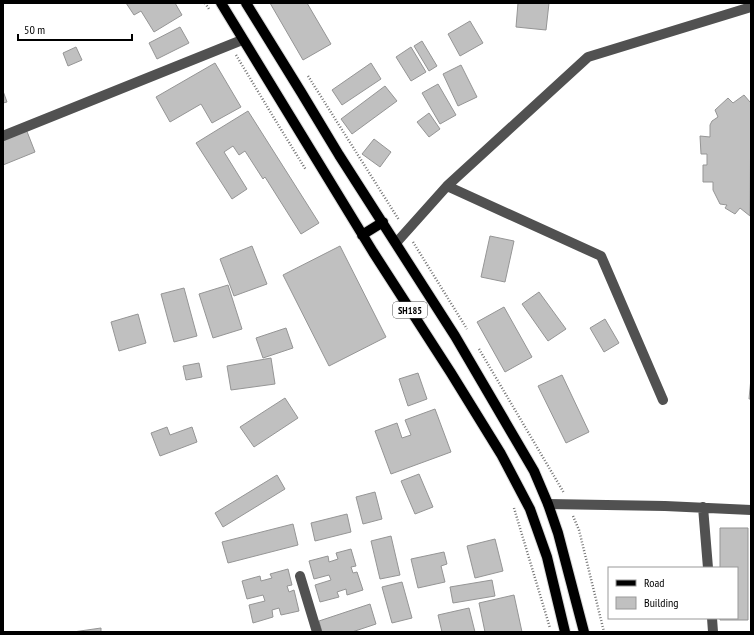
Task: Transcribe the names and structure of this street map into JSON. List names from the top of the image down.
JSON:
{
  "streets": {
    "main road": ["SH185"]
  },
  "legend": ["Road", "Building"],
  "scale_bar": "50 m"
}
